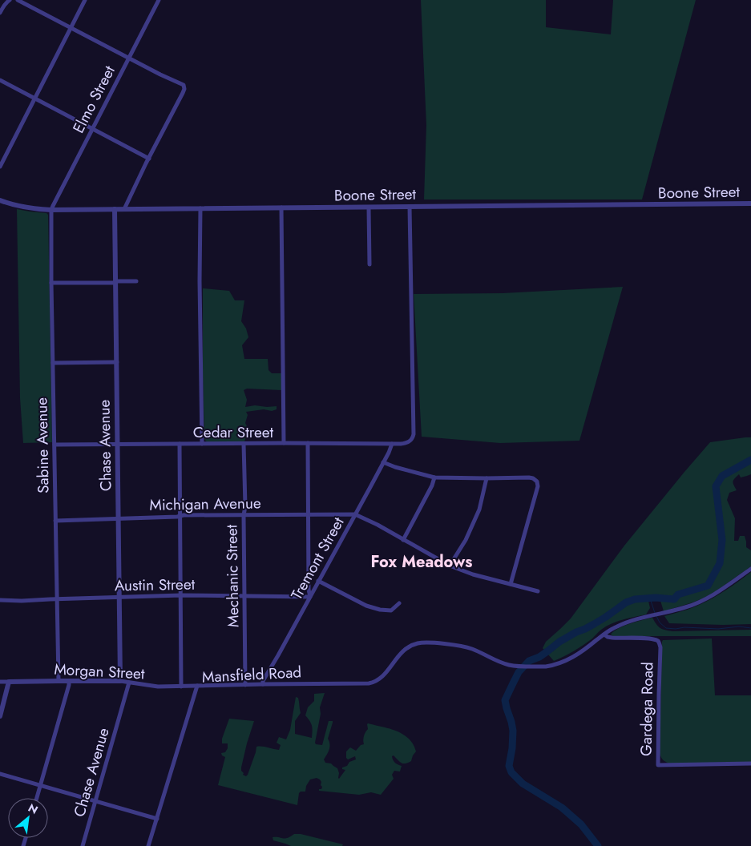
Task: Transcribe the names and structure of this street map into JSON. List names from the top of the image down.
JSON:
{
  "streets": {
    "street": [
      "Elmo Street",
      "Boone Street",
      "Cedar Street",
      "Sabine Avenue",
      "Chase Avenue",
      "Michigan Avenue",
      "Tremont Street",
      "Mechanic Street",
      "Austin Street",
      "Morgan Street",
      "Mansfield Road",
      "Gardega Road"
    ]
  },
  "crossings": [
    ["Elmo Street", "Boone Street"],
    ["Elmo Street", "Sabine Avenue"],
    ["Boone Street", "Cedar Street"],
    ["Boone Street", "Sabine Avenue"],
    ["Boone Street", "Chase Avenue"],
    ["Cedar Street", "Sabine Avenue"],
    ["Cedar Street", "Chase Avenue"],
    ["Cedar Street", "Tremont Street"],
    ["Cedar Street", "Mechanic Street"],
    ["Sabine Avenue", "Michigan Avenue"],
    ["Sabine Avenue", "Austin Street"],
    ["Sabine Avenue", "Morgan Street"],
    ["Chase Avenue", "Michigan Avenue"],
    ["Chase Avenue", "Austin Street"],
    ["Chase Avenue", "Morgan Street"],
    ["Michigan Avenue", "Tremont Street"],
    ["Michigan Avenue", "Mechanic Street"],
    ["Tremont Street", "Austin Street"],
    ["Tremont Street", "Mansfield Road"],
    ["Mechanic Street", "Austin Street"],
    ["Mechanic Street", "Mansfield Road"],
    ["Morgan Street", "Mansfield Road"],
    ["Mansfield Road", "Gardega Road"]
  ],
  "districts": ["Fox Meadows"],
  "north": "top right"
}
